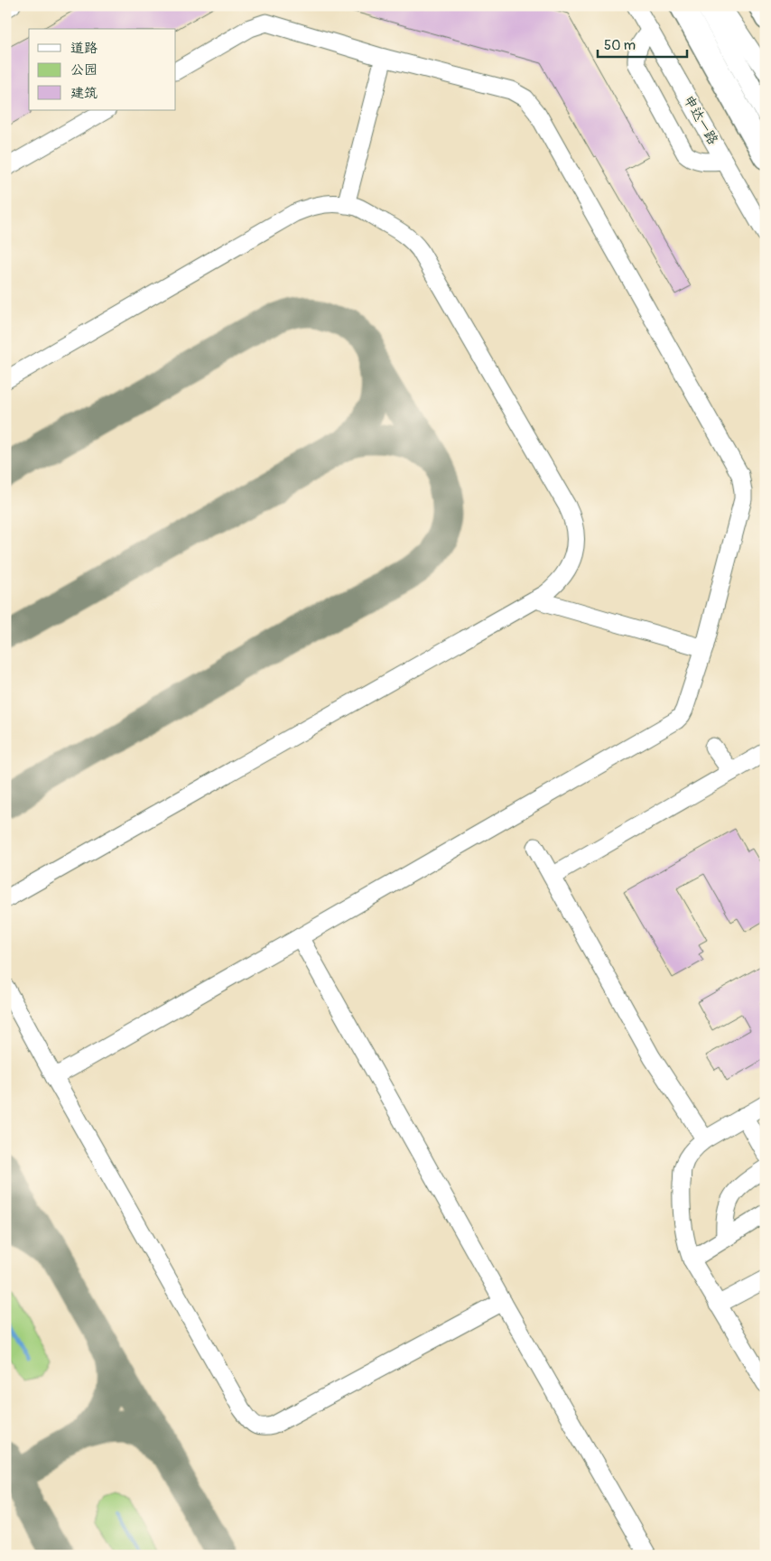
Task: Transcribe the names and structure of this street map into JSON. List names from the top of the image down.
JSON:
{
  "streets": {
    "street": ["申达一路"]
  },
  "legend": ["道路", "公园", "建筑"],
  "scale_bar": "50 m"
}
